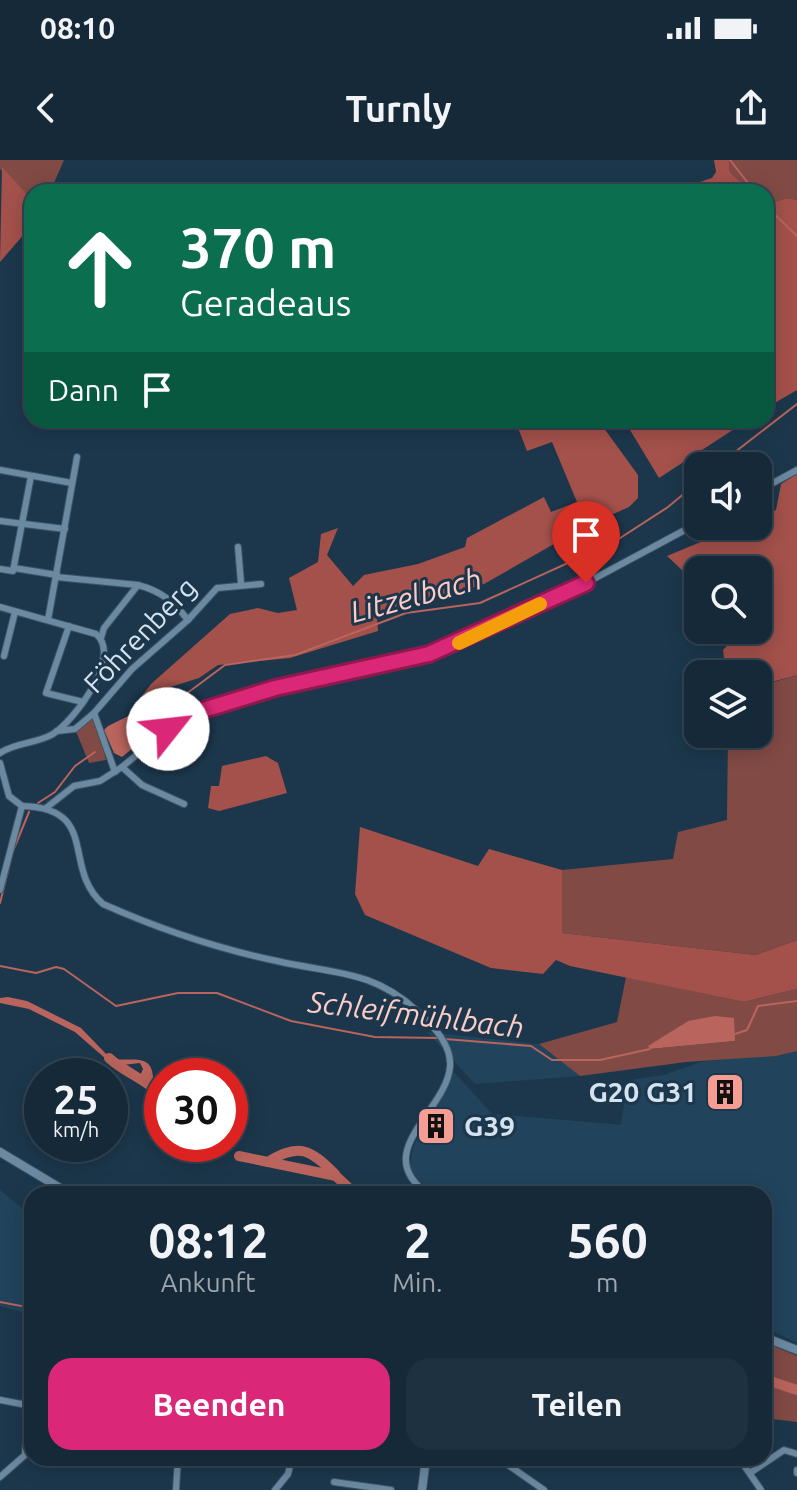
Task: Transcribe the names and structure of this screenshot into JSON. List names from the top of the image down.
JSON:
{
  "streets": {
    "street": ["Föhrenberg"]
  },
  "water": ["Litzelbach", "Schleifmühlbach"],
  "places": {
    "building": ["G20 G31", "G39"]
  },
  "page": {
    "status": "08:10",
    "header": "Turnly",
    "turn": ["370 m", "Geradeaus"],
    "then": "Dann",
    "speed": "25 km/h",
    "limit": "30",
    "eta": [
      "08:12",
      "Ankunft",
      "2",
      "Min.",
      "560",
      "m"
    ],
    "buttons": ["Beenden", "Teilen"]
  }
}
